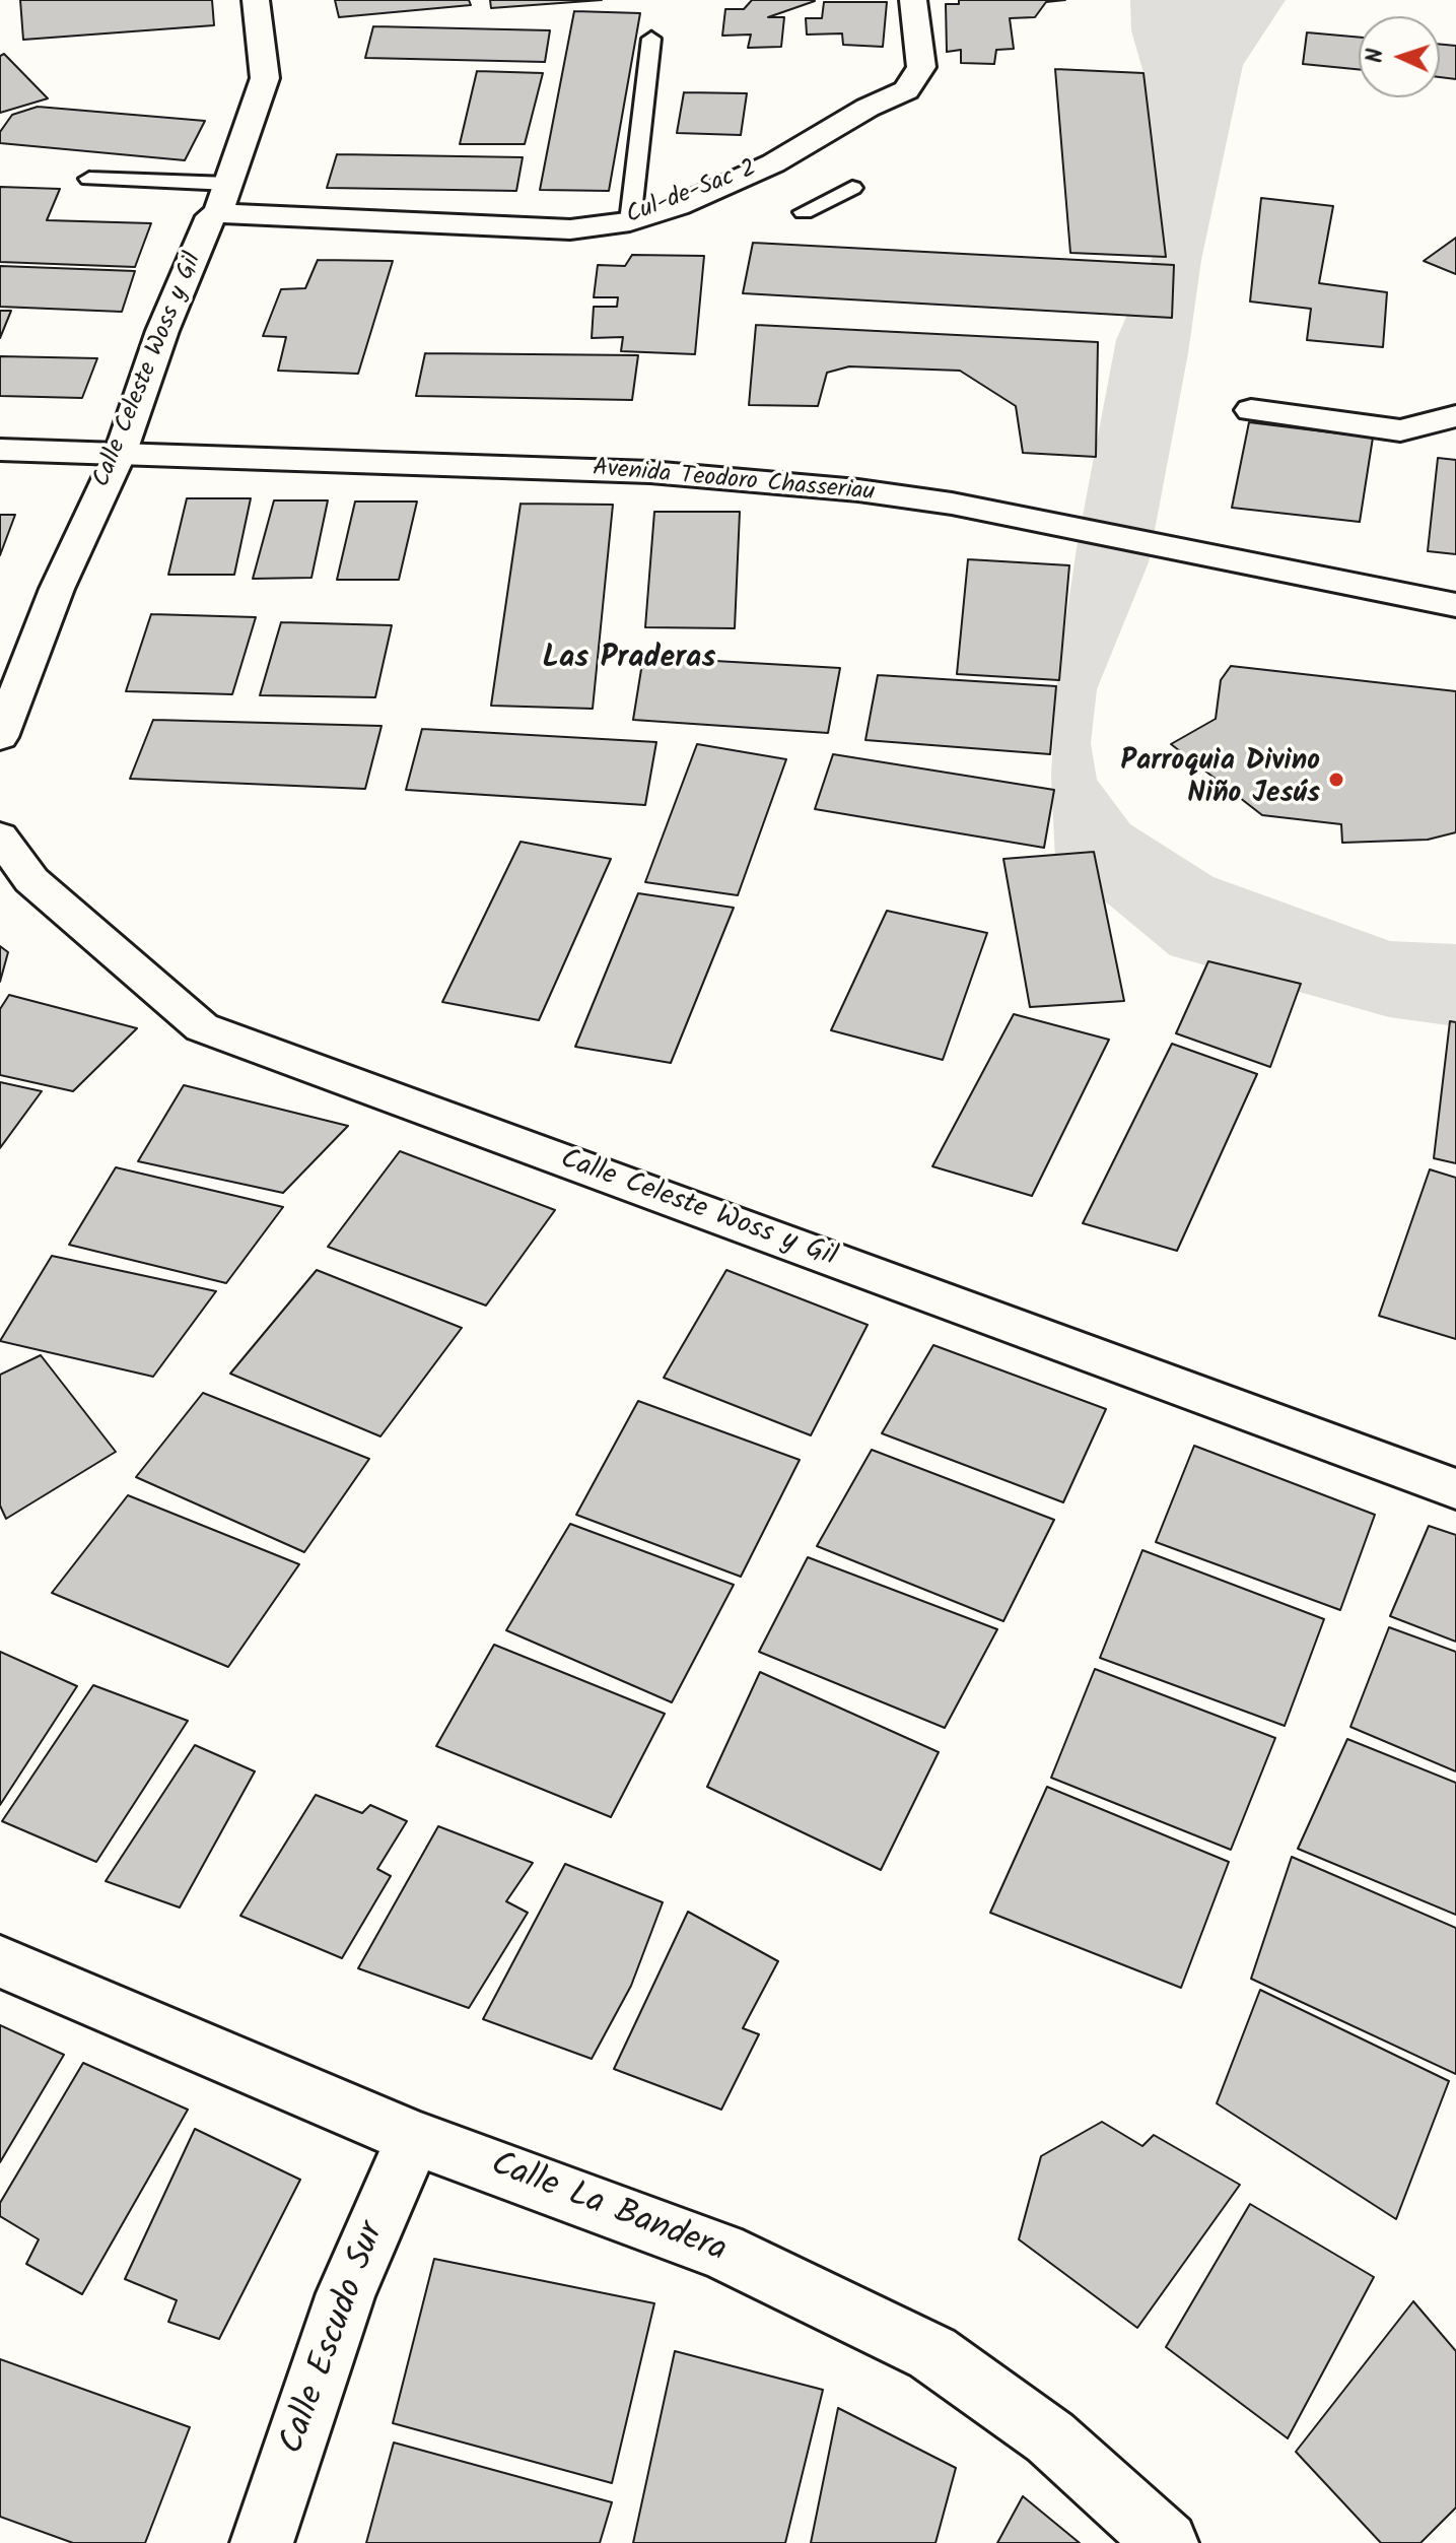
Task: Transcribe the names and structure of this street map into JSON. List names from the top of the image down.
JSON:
{
  "streets": {
    "street": [
      "Cul-de-Sac 2",
      "Calle Celeste Woss y Gil",
      "Avenida Teodoro Chasseriau",
      "Calle La Bandera",
      "Calle Escudo Sur"
    ]
  },
  "crossings": [
    ["Cul-de-Sac 2", "Calle Celeste Woss y Gil"],
    ["Calle Celeste Woss y Gil", "Avenida Teodoro Chasseriau"],
    ["Calle La Bandera", "Calle Escudo Sur"]
  ],
  "districts": ["Las Praderas"],
  "places": ["Parroquia Divino Niño Jesús"],
  "north": "left"
}
